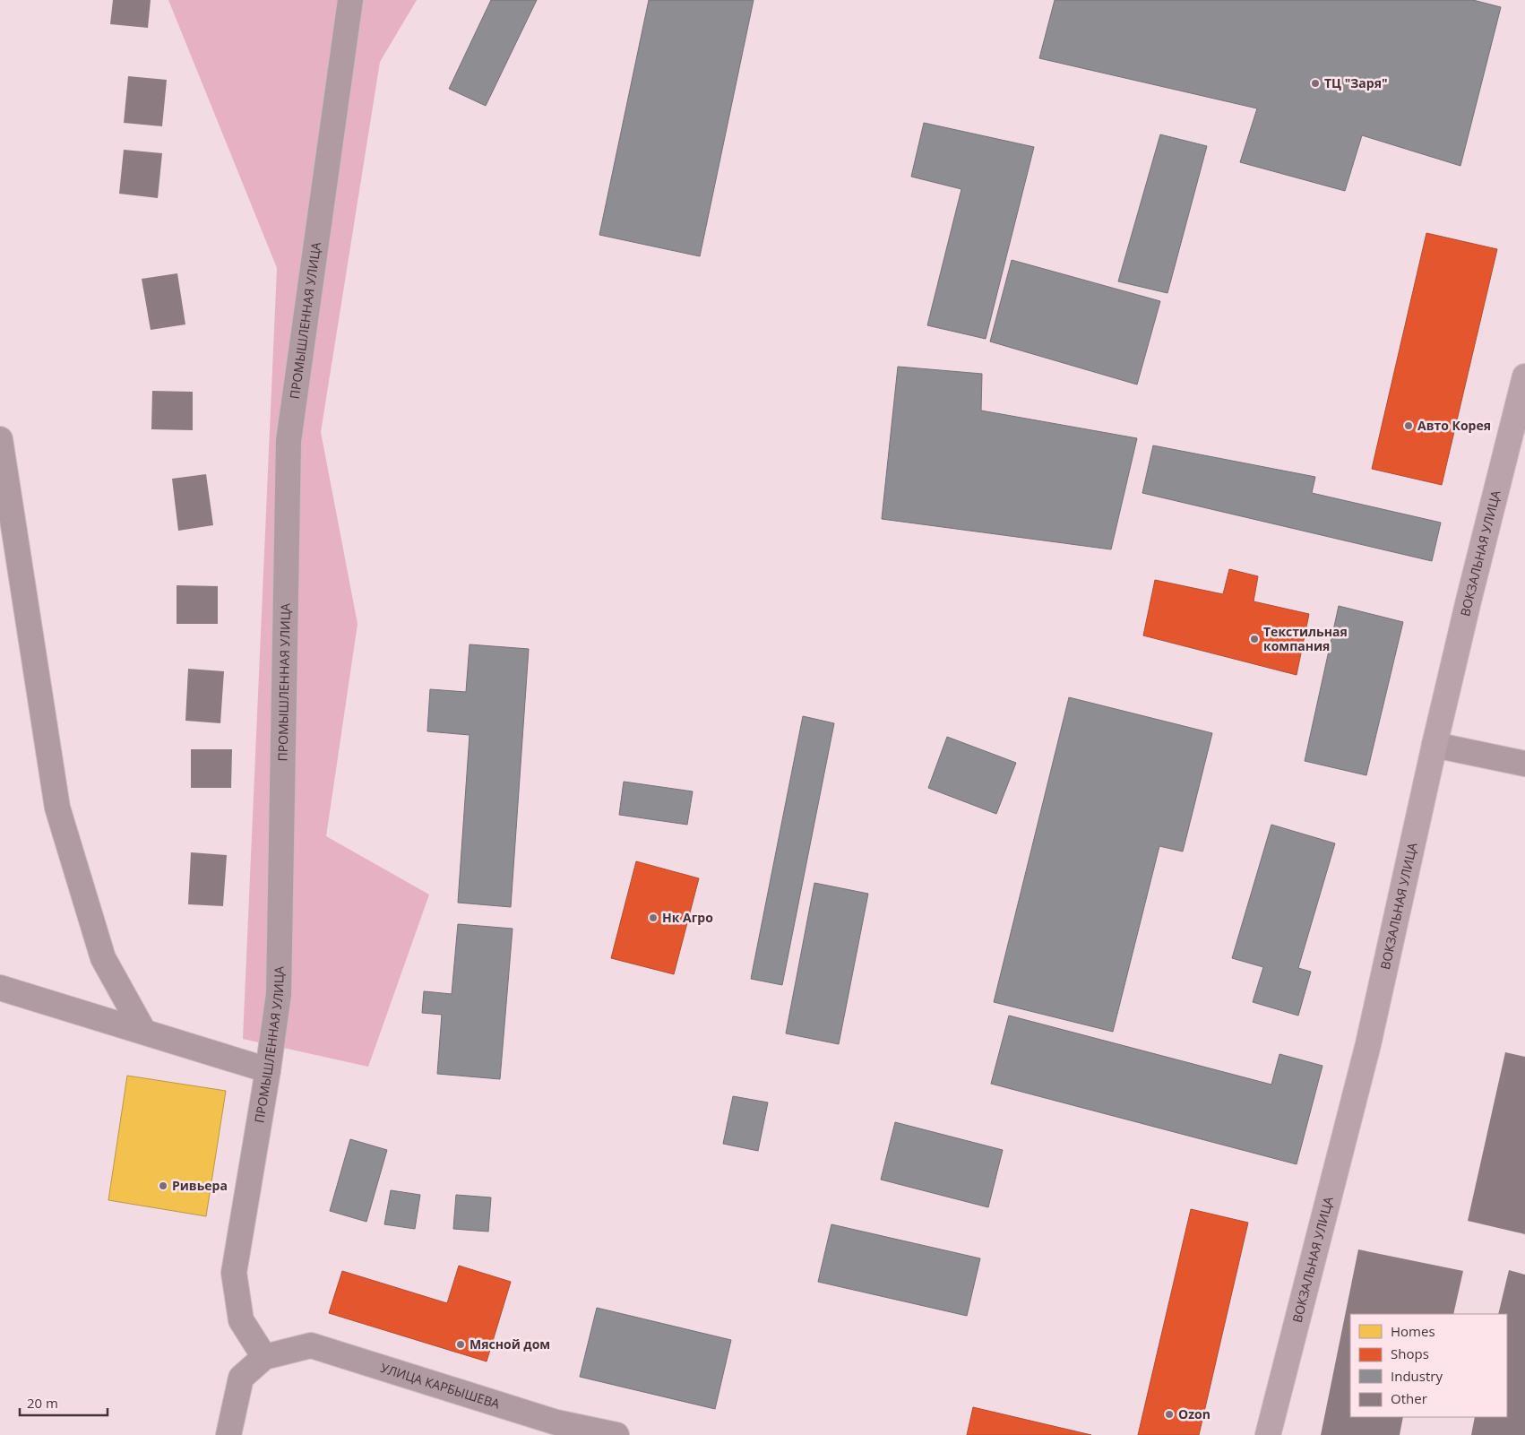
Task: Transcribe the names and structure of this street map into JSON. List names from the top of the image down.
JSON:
{
  "streets": {
    "main road": ["ВОКЗАЛЬНАЯ УЛИЦА"],
    "street": ["ПРОМЫШЛЕННАЯ УЛИЦА", "УЛИЦА КАРБЫШЕВА"]
  },
  "crossings": [
    ["ПРОМЫШЛЕННАЯ УЛИЦА", "УЛИЦА КАРБЫШЕВА"]
  ],
  "places": [
    "ТЦ \"Заря\"",
    "Авто Корея",
    "Текстильная компания",
    "Нк Агро",
    "Ривьера",
    "Мясной дом",
    "Ozon"
  ],
  "legend": [
    "Homes",
    "Shops",
    "Industry",
    "Other"
  ],
  "scale_bar": "20 m"
}
